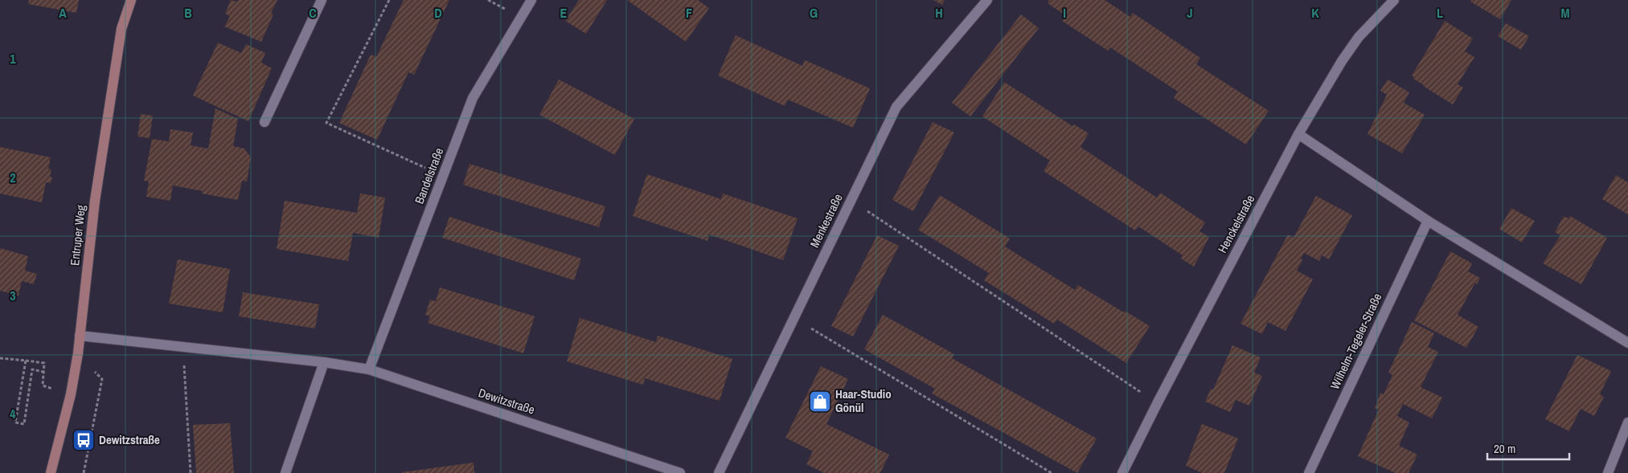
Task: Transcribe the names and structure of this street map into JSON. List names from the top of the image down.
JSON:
{
  "streets": {
    "main road": ["Entruper Weg"],
    "street": [
      "Bandelstraße",
      "Menkestraße",
      "Henckelstraße",
      "Wilhelm-Tegeler-Straße",
      "Dewitzstraße"
    ]
  },
  "crossings": [
    ["Bandelstraße", "Dewitzstraße"],
    ["Entruper Weg", "Dewitzstraße"]
  ],
  "places": {
    "shop": ["Haar-Studio Gönül"],
    "bus stop": ["Dewitzstraße"]
  },
  "scale_bar": "20 m",
  "grid": {
    "columns": [
      "A",
      "B",
      "C",
      "D",
      "E",
      "F",
      "G",
      "H",
      "I",
      "J",
      "K",
      "L",
      "M"
    ],
    "rows": [
      "1",
      "2",
      "3",
      "4"
    ]
  }
}
